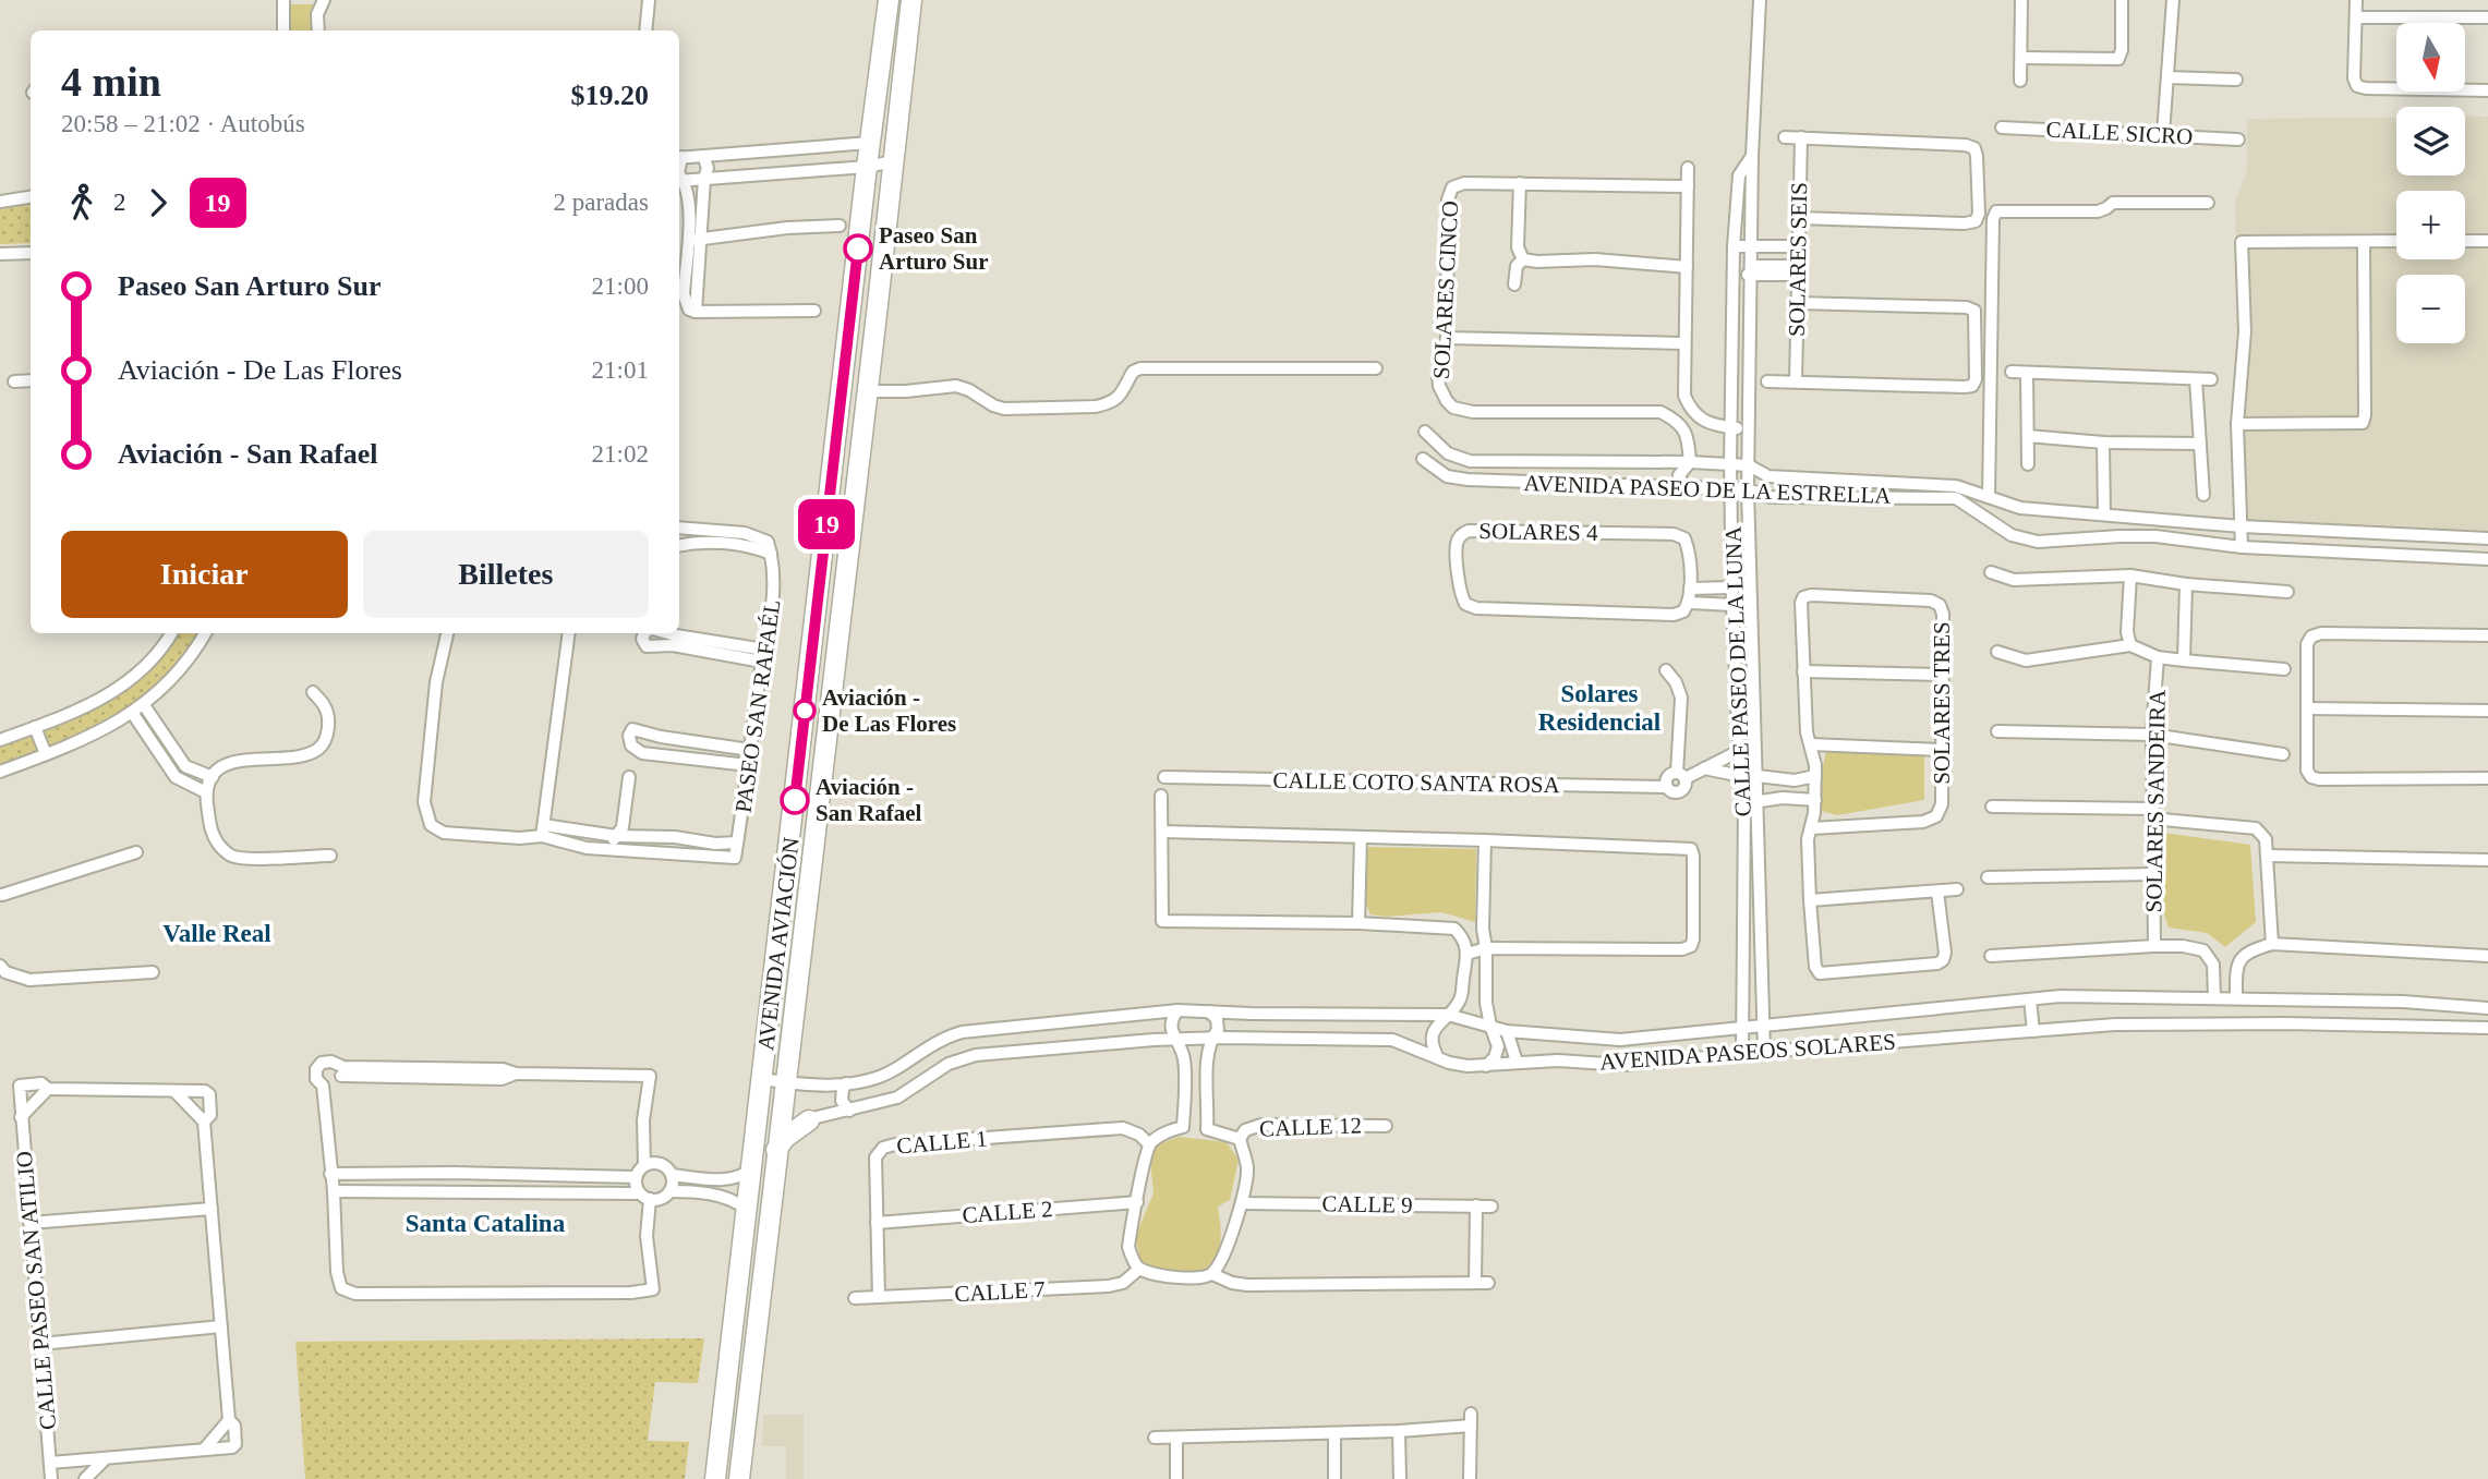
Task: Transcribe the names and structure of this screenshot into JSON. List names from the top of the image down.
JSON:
{
  "streets": {
    "main road": ["AVENIDA AVIACIÓN"],
    "street": [
      "CALLE SICRO",
      "SOLARES SEIS",
      "SOLARES CINCO",
      "AVENIDA PASEO DE LA ESTRELLA",
      "SOLARES 4",
      "CALLE PASEO DE LA LUNA",
      "SOLARES TRES",
      "PASEO SAN RAFAÉL",
      "CALLE COTO SANTA ROSA",
      "SOLARES SANDEIRA",
      "AVENIDA PASEOS SOLARES",
      "CALLE 12",
      "CALLE 1",
      "CALLE 9",
      "CALLE 2",
      "CALLE PASEO SAN ATILIO",
      "CALLE 7"
    ]
  },
  "crossings": [
    ["AVENIDA PASEO DE LA ESTRELLA", "CALLE PASEO DE LA LUNA"],
    ["SOLARES 4", "CALLE PASEO DE LA LUNA"],
    ["CALLE PASEO DE LA LUNA", "CALLE COTO SANTA ROSA"],
    ["CALLE PASEO DE LA LUNA", "AVENIDA PASEOS SOLARES"],
    ["AVENIDA AVIACIÓN", "AVENIDA PASEOS SOLARES"],
    ["CALLE 1", "CALLE 2"],
    ["CALLE 1", "CALLE 7"]
  ],
  "districts": ["Solares Residencial", "Valle Real", "Santa Catalina"],
  "places": ["Paseo San Arturo Sur", "Aviación - De Las Flores", "Aviación - San Rafael"],
  "lines": ["bus line 19"],
  "north": "bottom",
  "page": {
    "on_map": "19",
    "map_buttons": ["+", "−"],
    "heading": ["4 min", "20:58 – 21:02 · Autobús", "$19.20"],
    "legs": ["2", "19", "2 paradas"],
    "list": [
      {
        "name": "Paseo San Arturo Sur",
        "value": "21:00"
      },
      {
        "name": "Aviación - De Las Flores",
        "value": "21:01"
      },
      {
        "name": "Aviación - San Rafael",
        "value": "21:02"
      }
    ],
    "buttons": ["Iniciar", "Billetes"]
  }
}
